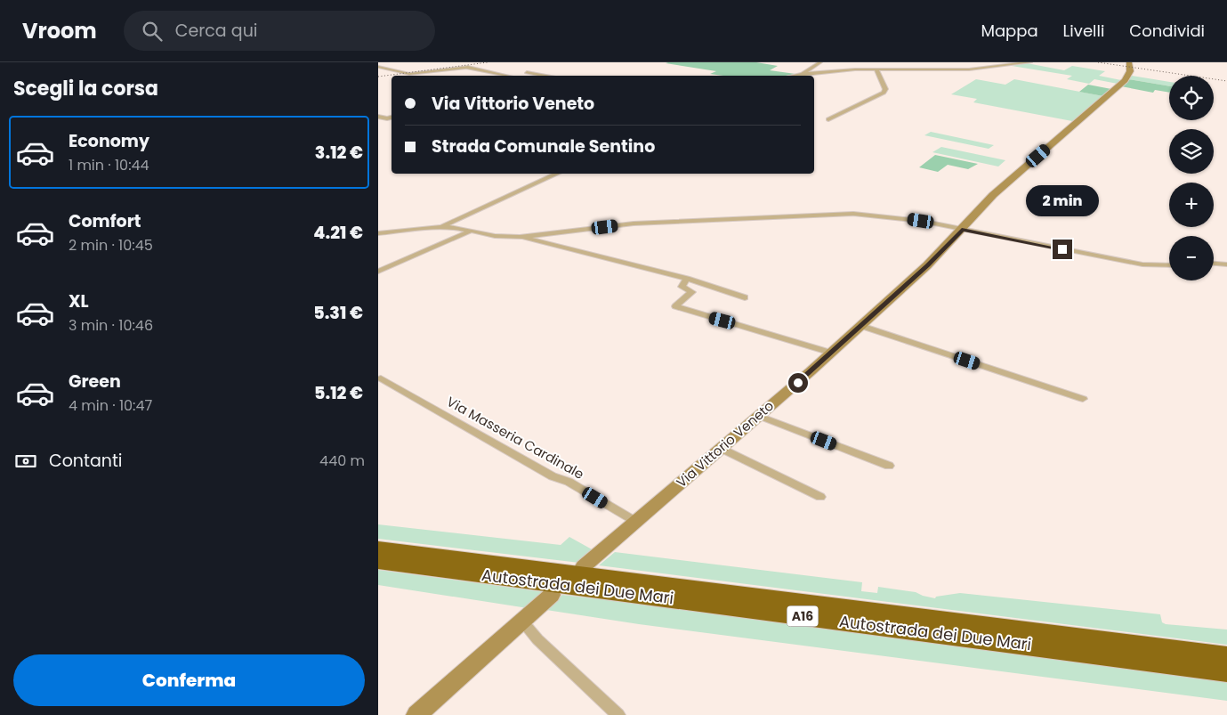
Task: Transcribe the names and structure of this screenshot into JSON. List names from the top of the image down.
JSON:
{
  "streets": {
    "highway": ["Autostrada dei Due Mari", "A16"],
    "street": ["Via Masseria Cardinale", "Via Vittorio Veneto"]
  },
  "crossings": [
    ["Via Masseria Cardinale", "Via Vittorio Veneto"]
  ],
  "page": {
    "header": "Vroom",
    "search": "Cerca qui",
    "nav": ["Mappa", "Livelli", "Condividi"],
    "heading": "Scegli la corsa",
    "map_buttons": ["+", "−"],
    "banner": ["Via Vittorio Veneto", "Strada Comunale Sentino"],
    "list": [
      {
        "name": "Economy",
        "note": "1 min · 10:44",
        "value": "3.12 €"
      },
      {
        "name": "Comfort",
        "note": "2 min · 10:45",
        "value": "4.21 €"
      },
      {
        "name": "XL",
        "note": "3 min · 10:46",
        "value": "5.31 €"
      },
      {
        "name": "Green",
        "note": "4 min · 10:47",
        "value": "5.12 €"
      }
    ],
    "bubble": "2 min",
    "pay": ["Contanti", "440 m"],
    "buttons": "Conferma"
  }
}
